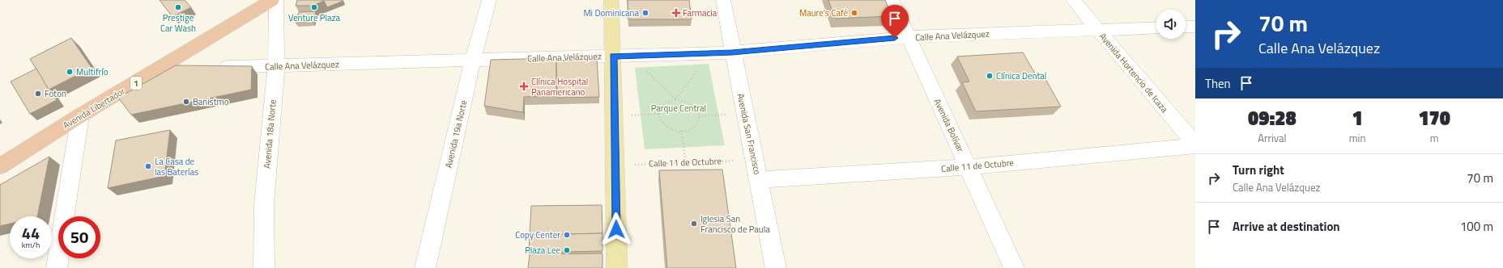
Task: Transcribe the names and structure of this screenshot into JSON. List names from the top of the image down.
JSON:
{
  "streets": {
    "highway": ["1", "Avenida Libertador"],
    "street": [
      "Calle Ana Velázquez",
      "Avenida Hortencio de Icaza",
      "Avenida Bolívar",
      "Avenida 18a Norte",
      "Avenida 19a Norte",
      "Avenida San Francisco",
      "Calle 11 de Octubre"
    ]
  },
  "crossings": [
    ["Calle Ana Velázquez", "Avenida Hortencio de Icaza"],
    ["Calle Ana Velázquez", "Avenida Bolívar"],
    ["Calle Ana Velázquez", "Avenida 18a Norte"],
    ["Calle Ana Velázquez", "Avenida 19a Norte"],
    ["Calle Ana Velázquez", "Avenida San Francisco"],
    ["Avenida Hortencio de Icaza", "Calle 11 de Octubre"],
    ["Avenida Bolívar", "Calle 11 de Octubre"],
    ["Avenida San Francisco", "Calle 11 de Octubre"]
  ],
  "parks": ["Parque Central"],
  "places": {
    "other": [
      "Prestige Car Wash",
      "Venture Plaza",
      "Mi Dominicana",
      "Maure's Café",
      "Multifrío",
      "Clínica Dental",
      "Foton",
      "Banistmo",
      "La Casa de las Baterías",
      "Iglesia San Francisco de Paula",
      "Copy Center",
      "Plaza Lee"
    ],
    "health": ["Farmacia", "Clínica Hospital Panamericano"]
  },
  "page": {
    "turn": ["70 m", "Calle Ana Velázquez"],
    "then": "Then",
    "eta": [
      "09:28",
      "Arrival",
      "1",
      "min",
      "170",
      "m"
    ],
    "list": [
      {
        "name": "Turn right",
        "note": "Calle Ana Velázquez",
        "value": "70 m"
      },
      {
        "name": "Arrive at destination",
        "value": "100 m"
      }
    ],
    "speed": "44 km/h",
    "limit": "50"
  }
}
